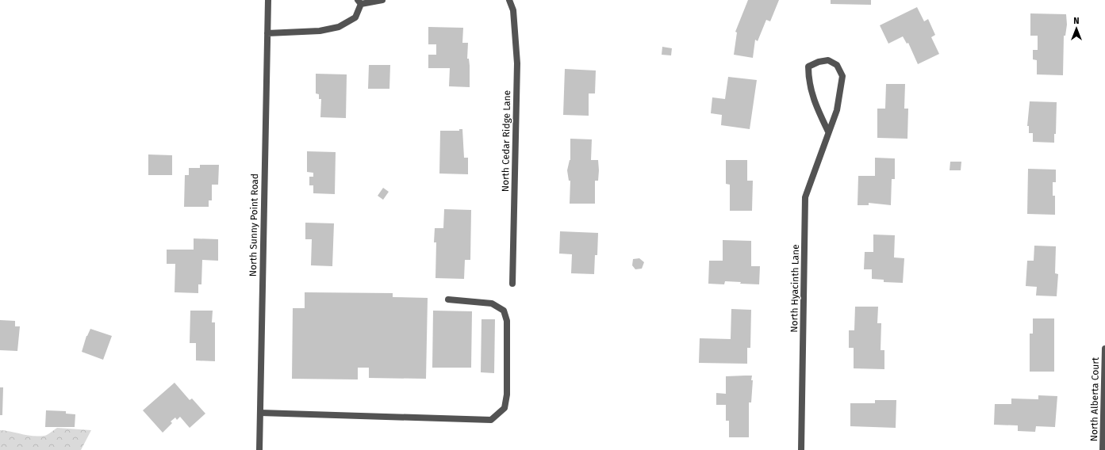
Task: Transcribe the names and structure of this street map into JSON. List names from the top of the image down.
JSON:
{
  "streets": {
    "street": [
      "North Cedar Ridge Lane",
      "North Sunny Point Road",
      "North Hyacinth Lane",
      "North Alberta Court"
    ]
  },
  "north": "top"
}
